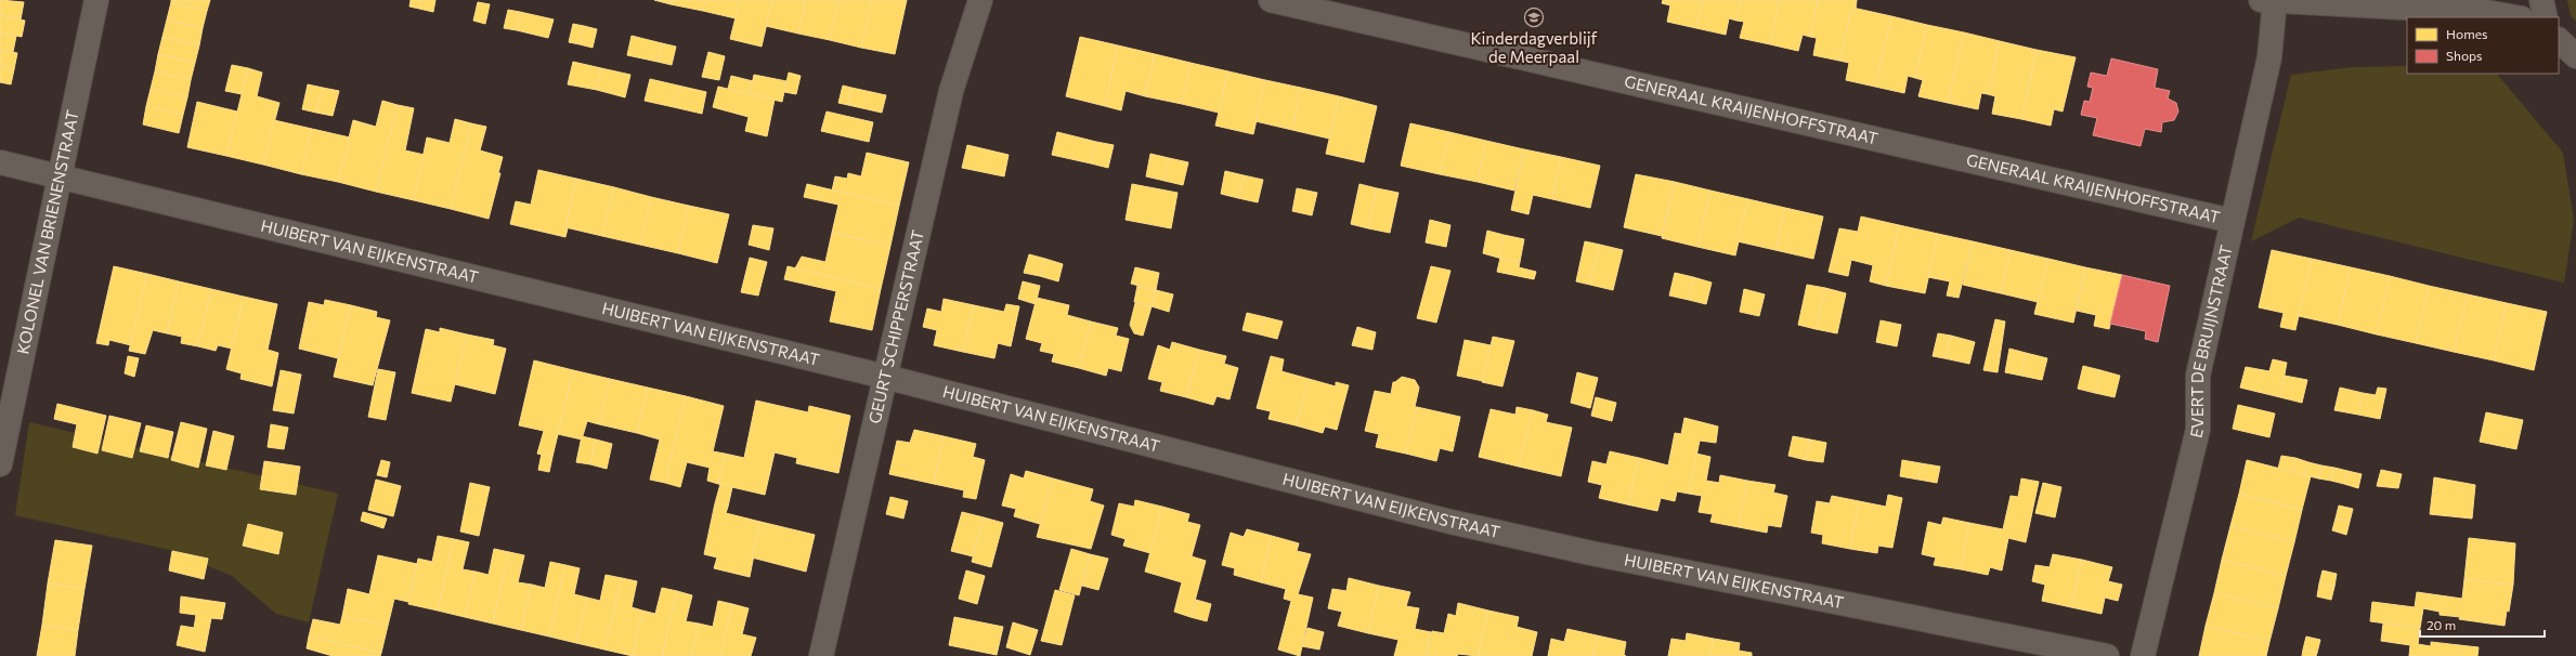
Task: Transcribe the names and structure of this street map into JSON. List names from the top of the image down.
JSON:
{
  "streets": {
    "street": [
      "GENERAAL KRAIJENHOFFSTRAAT",
      "KOLONEL VAN BRIENENSTRAAT",
      "HUIBERT VAN EIJKENSTRAAT",
      "GEURT SCHIPPERSTRAAT",
      "EVERT DE BRUIJNSTRAAT"
    ]
  },
  "crossings": [
    ["GENERAAL KRAIJENHOFFSTRAAT", "EVERT DE BRUIJNSTRAAT"],
    ["KOLONEL VAN BRIENENSTRAAT", "HUIBERT VAN EIJKENSTRAAT"],
    ["HUIBERT VAN EIJKENSTRAAT", "GEURT SCHIPPERSTRAAT"]
  ],
  "places": {
    "school or university": ["Kinderdagverblijf de Meerpaal"]
  },
  "legend": ["Homes", "Shops"],
  "scale_bar": "20 m"
}
